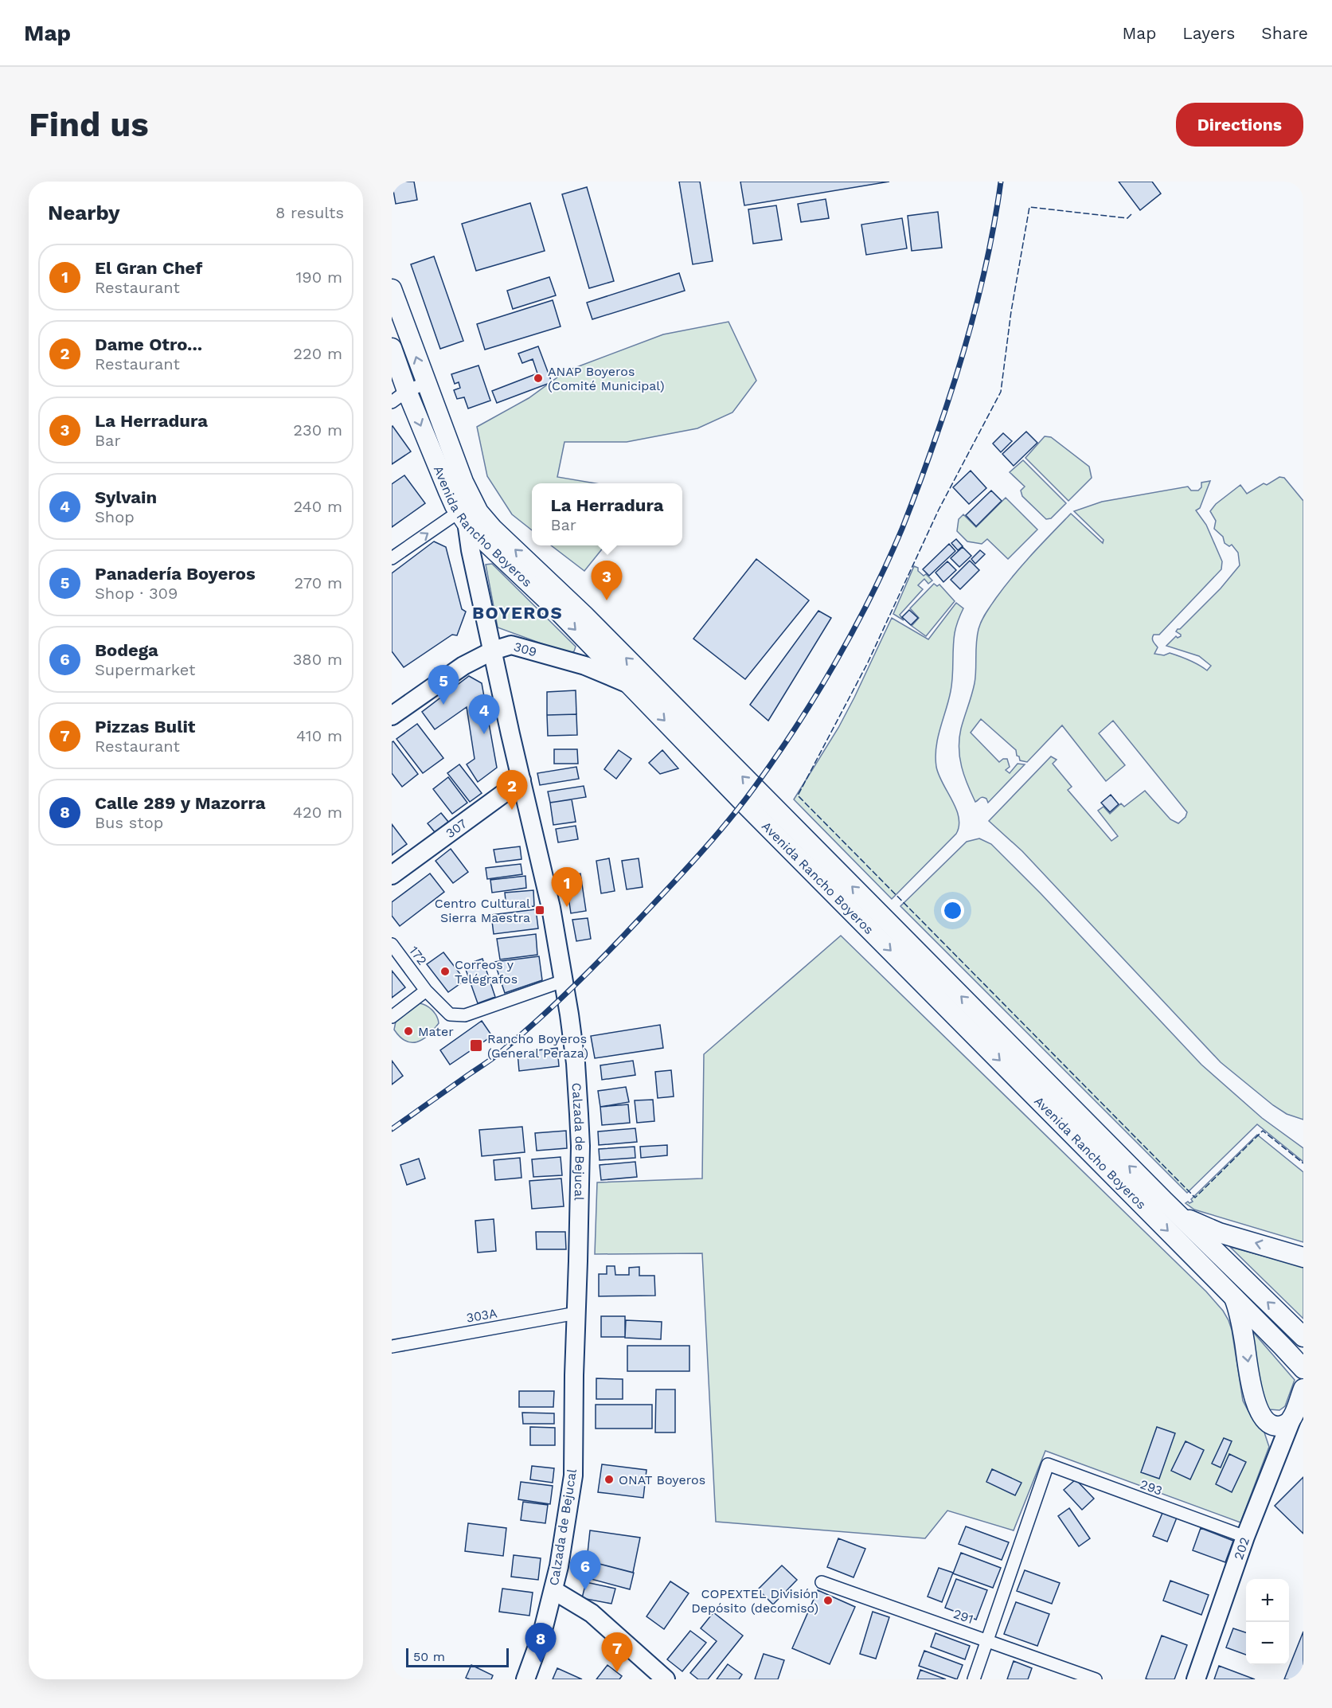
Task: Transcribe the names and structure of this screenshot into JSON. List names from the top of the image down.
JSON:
{
  "streets": {
    "main road": [
      "Avenida Rancho Boyeros",
      "309",
      "307",
      "Calzada de Bejucal",
      "202"
    ],
    "street": [
      "172",
      "303A",
      "293",
      "291"
    ]
  },
  "crossings": [
    ["Avenida Rancho Boyeros", "309"],
    ["Avenida Rancho Boyeros", "Calzada de Bejucal"],
    ["309", "Calzada de Bejucal"],
    ["307", "Calzada de Bejucal"],
    ["172", "Calzada de Bejucal"],
    ["Calzada de Bejucal", "303A"],
    ["293", "202"],
    ["293", "291"]
  ],
  "districts": ["BOYEROS"],
  "places": {
    "other": [
      "ANAP Boyeros (Comité Municipal)",
      "Correos y Telégrafos",
      "Mater",
      "ONAT Boyeros",
      "COPEXTEL División Depósito (decomiso)"
    ],
    "transit": ["Centro Cultural Sierra Maestra", "Rancho Boyeros (General Peraza)"]
  },
  "scale_bar": "50 m",
  "page": {
    "header": "Map",
    "nav": ["Map", "Layers", "Share"],
    "buttons": "Directions",
    "title": "Find us",
    "heading": ["Nearby", "8 results"],
    "list": [
      {
        "mark": "1",
        "name": "El Gran Chef",
        "note": "Restaurant",
        "value": "190 m"
      },
      {
        "mark": "2",
        "name": "Dame Otro...",
        "note": "Restaurant",
        "value": "220 m"
      },
      {
        "mark": "3",
        "name": "La Herradura",
        "note": "Bar",
        "value": "230 m"
      },
      {
        "mark": "4",
        "name": "Sylvain",
        "note": "Shop",
        "value": "240 m"
      },
      {
        "mark": "5",
        "name": "Panadería Boyeros",
        "note": "Shop · 309",
        "value": "270 m"
      },
      {
        "mark": "6",
        "name": "Bodega",
        "note": "Supermarket",
        "value": "380 m"
      },
      {
        "mark": "7",
        "name": "Pizzas Bulit",
        "note": "Restaurant",
        "value": "410 m"
      },
      {
        "mark": "8",
        "name": "Calle 289 y Mazorra",
        "note": "Bus stop",
        "value": "420 m"
      }
    ],
    "popup": ["La Herradura", "Bar"],
    "pins": [
      "3",
      "5",
      "4",
      "2",
      "1",
      "6",
      "8",
      "7"
    ],
    "map_buttons": ["+", "−"],
    "scale": "50 m"
  }
}
